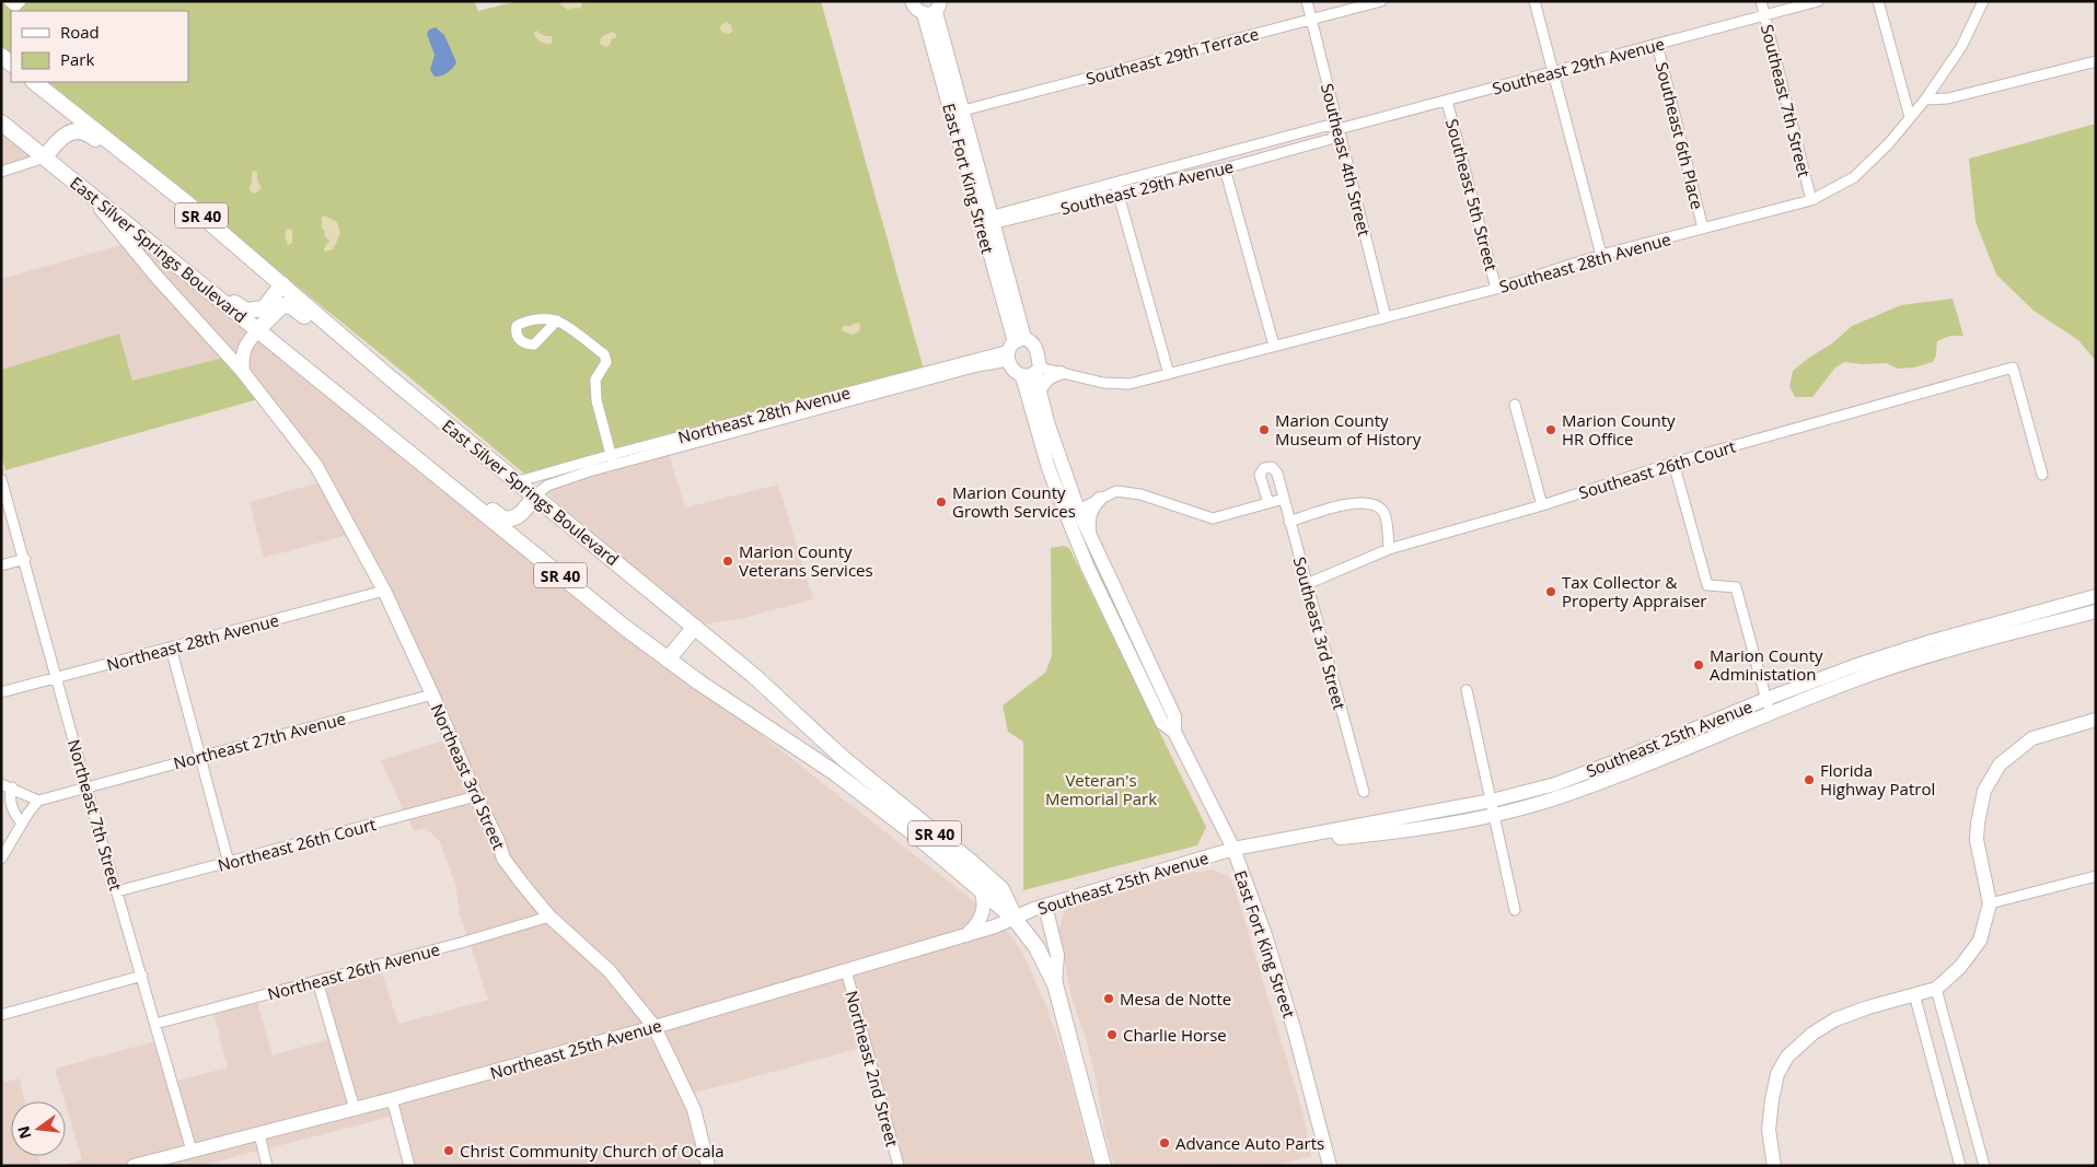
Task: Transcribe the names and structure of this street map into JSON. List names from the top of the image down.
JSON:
{
  "streets": {
    "main road": ["SR 40", "East Silver Springs Boulevard"],
    "street": [
      "Southeast 29th Terrace",
      "Southeast 29th Avenue",
      "Southeast 7th Street",
      "Southeast 6th Place",
      "Southeast 4th Street",
      "East Fort King Street",
      "Southeast 5th Street",
      "Southeast 28th Avenue",
      "Northeast 28th Avenue",
      "Southeast 26th Court",
      "Southeast 3rd Street",
      "Southeast 25th Avenue",
      "Northeast 27th Avenue",
      "Northeast 3rd Street",
      "Northeast 7th Street",
      "Northeast 26th Court",
      "Northeast 26th Avenue",
      "Northeast 25th Avenue",
      "Northeast 2nd Street"
    ]
  },
  "crossings": [
    ["Southeast 29th Terrace", "Southeast 4th Street"],
    ["Southeast 29th Terrace", "East Fort King Street"],
    ["Southeast 29th Avenue", "Southeast 7th Street"],
    ["Southeast 29th Avenue", "Southeast 6th Place"],
    ["Southeast 29th Avenue", "Southeast 4th Street"],
    ["Southeast 29th Avenue", "East Fort King Street"],
    ["Southeast 29th Avenue", "Southeast 5th Street"],
    ["Southeast 7th Street", "Southeast 28th Avenue"],
    ["Southeast 6th Place", "Southeast 28th Avenue"],
    ["Southeast 4th Street", "Southeast 28th Avenue"],
    ["East Fort King Street", "Southeast 28th Avenue"],
    ["East Fort King Street", "Northeast 28th Avenue"],
    ["East Fort King Street", "Southeast 25th Avenue"],
    ["Southeast 5th Street", "Southeast 28th Avenue"],
    ["East Silver Springs Boulevard", "Northeast 28th Avenue"],
    ["East Silver Springs Boulevard", "Southeast 25th Avenue"],
    ["East Silver Springs Boulevard", "Northeast 3rd Street"],
    ["East Silver Springs Boulevard", "Northeast 25th Avenue"],
    ["Northeast 28th Avenue", "Northeast 3rd Street"],
    ["Northeast 28th Avenue", "Northeast 7th Street"],
    ["Southeast 26th Court", "Southeast 3rd Street"],
    ["Southeast 25th Avenue", "Northeast 25th Avenue"],
    ["Northeast 27th Avenue", "Northeast 3rd Street"],
    ["Northeast 27th Avenue", "Northeast 7th Street"],
    ["Northeast 3rd Street", "Northeast 26th Court"],
    ["Northeast 3rd Street", "Northeast 26th Avenue"],
    ["Northeast 3rd Street", "Northeast 25th Avenue"],
    ["Northeast 7th Street", "Northeast 26th Court"],
    ["Northeast 7th Street", "Northeast 26th Avenue"],
    ["Northeast 7th Street", "Northeast 25th Avenue"],
    ["Northeast 25th Avenue", "Northeast 2nd Street"]
  ],
  "parks": ["Veteran's Memorial Park"],
  "places": [
    "Marion County Museum of History",
    "Marion County HR Office",
    "Marion County Growth Services",
    "Marion County Veterans Services",
    "Tax Collector & Property Appraiser",
    "Marion County Administation",
    "Florida Highway Patrol",
    "Mesa de Notte",
    "Charlie Horse",
    "Advance Auto Parts",
    "Christ Community Church of Ocala"
  ],
  "legend": ["Road", "Park"],
  "north": "left"
}
